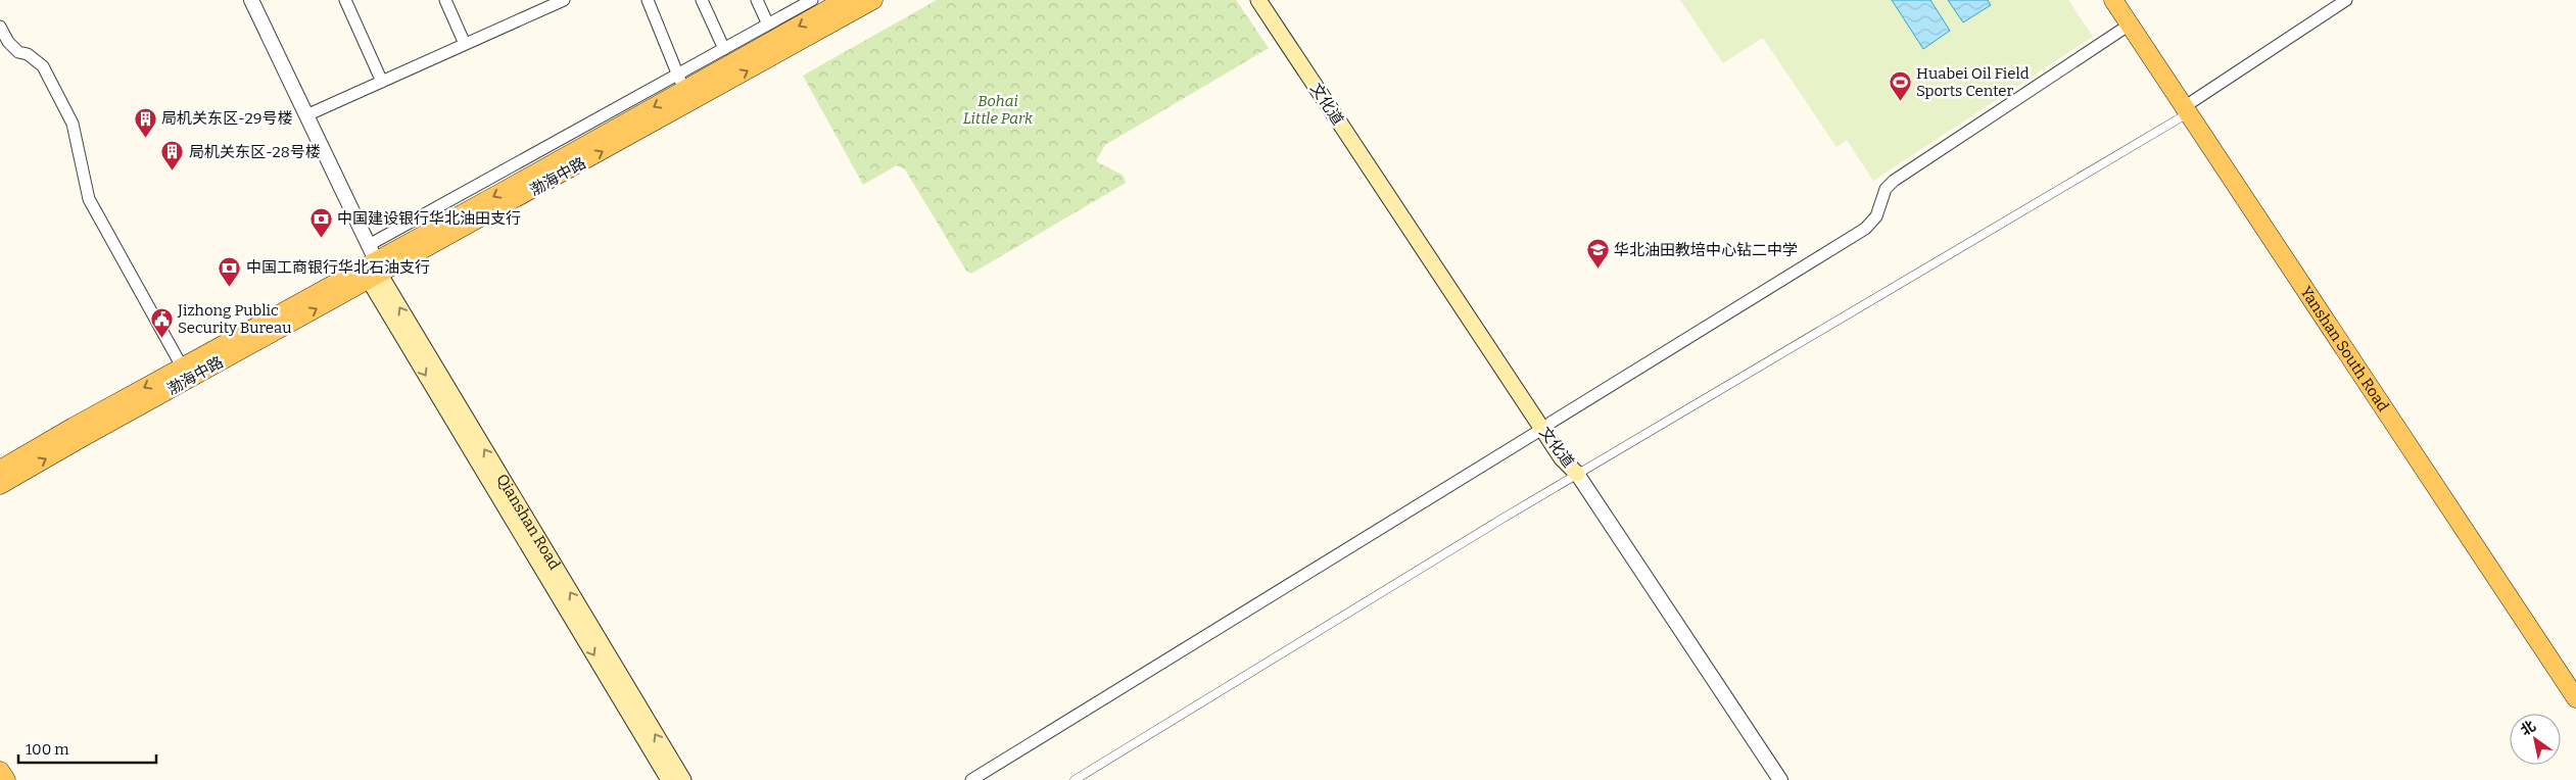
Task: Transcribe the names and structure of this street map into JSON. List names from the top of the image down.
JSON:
{
  "streets": {
    "main road": [
      "文化道",
      "渤海中路",
      "Yanshan South Road",
      "Qianshan Road"
    ]
  },
  "crossings": [
    ["渤海中路", "Qianshan Road"]
  ],
  "parks": ["Bohai Little Park"],
  "places": {
    "sports": ["Huabei Oil Field Sports Center"],
    "building": ["局机关东区-29号楼", "局机关东区-28号楼"],
    "bank": ["中国建设银行华北油田支行", "中国工商银行华北石油支行"],
    "school or university": ["华北油田教培中心钻二中学"],
    "public building": ["Jizhong Public Security Bureau"]
  },
  "scale_bar": "100 m",
  "north": "top left"
}
